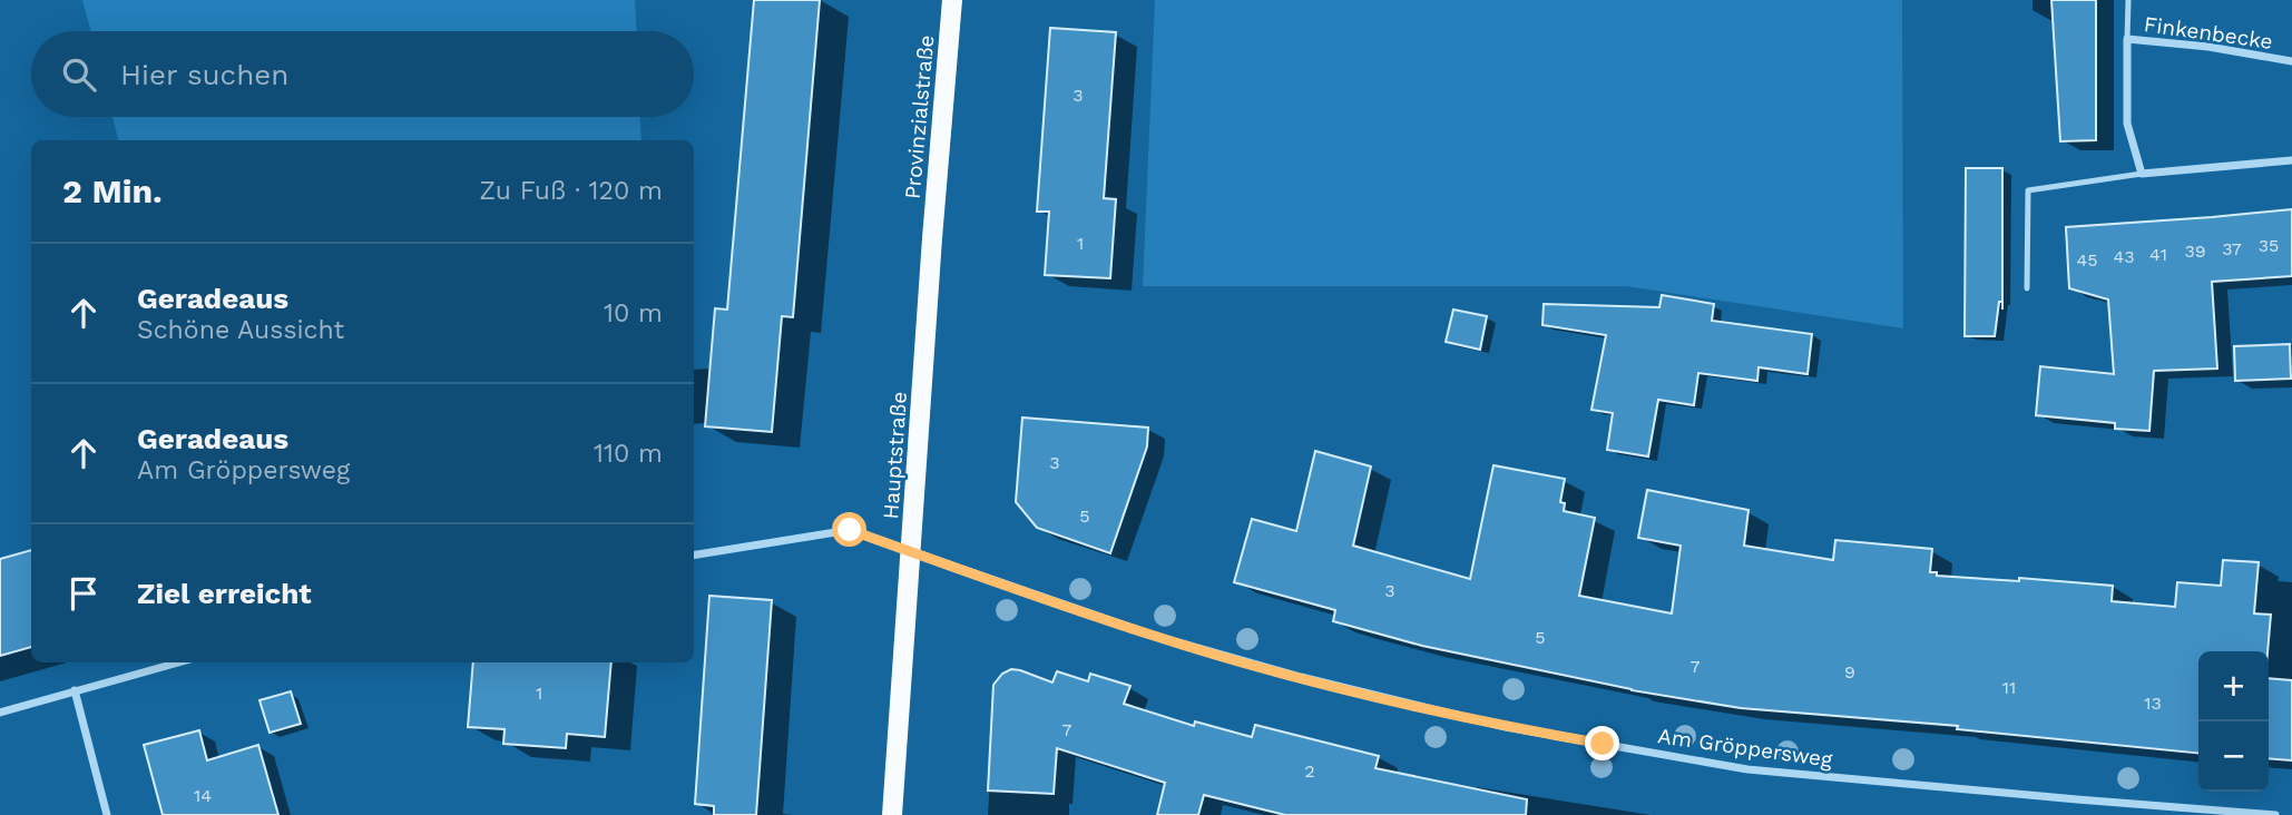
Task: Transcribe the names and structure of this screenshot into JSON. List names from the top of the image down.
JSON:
{
  "streets": {
    "main road": ["Provinzialstraße", "Hauptstraße"],
    "street": ["Finkenbecke", "Am Gröppersweg"]
  },
  "crossings": [
    ["Provinzialstraße", "Hauptstraße"],
    ["Hauptstraße", "Am Gröppersweg"]
  ],
  "house_numbers": [
    "3",
    "1",
    "35",
    "37",
    "39",
    "41",
    "43",
    "45",
    "3",
    "5",
    "3",
    "5",
    "7",
    "9",
    "11",
    "1",
    "13",
    "7",
    "2",
    "14"
  ],
  "page": {
    "search": "Hier suchen",
    "heading": ["2 Min.", "Zu Fuß · 120 m"],
    "list": [
      ["Geradeaus", "Schöne Aussicht", "10 m"],
      ["Geradeaus", "Am Gröppersweg", "110 m"],
      "Ziel erreicht"
    ],
    "map_buttons": ["+", "−"]
  }
}
